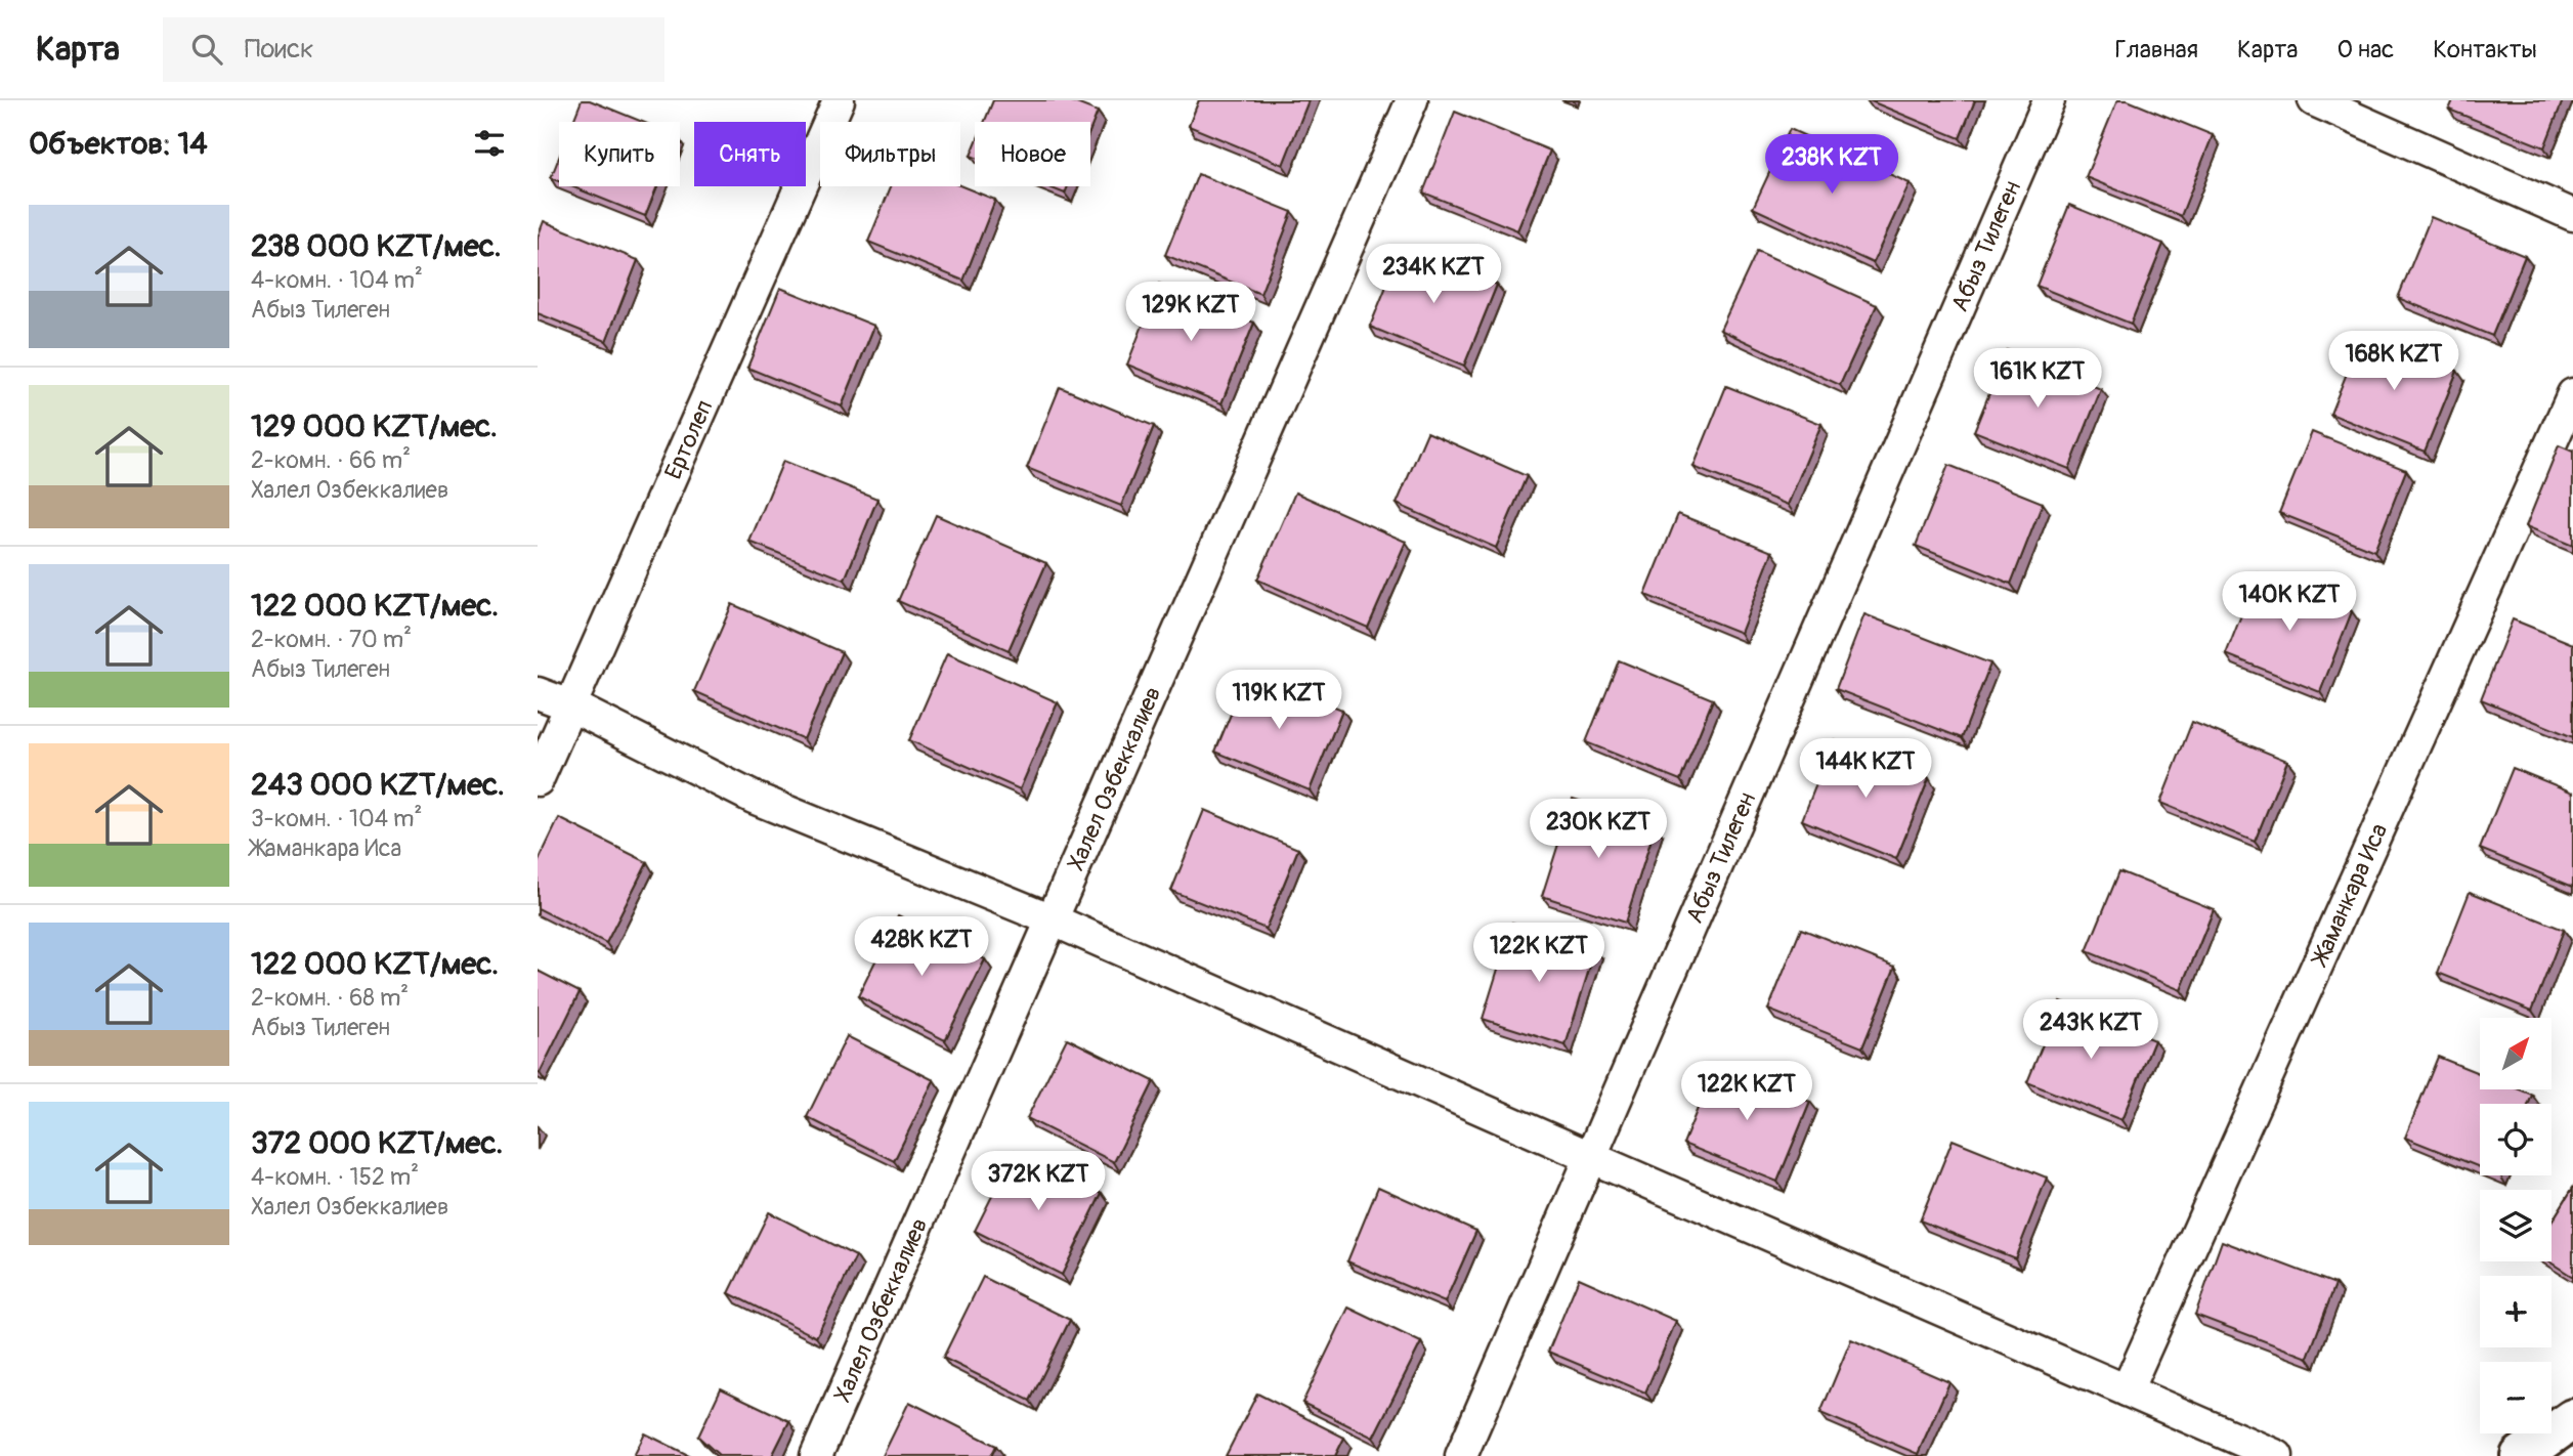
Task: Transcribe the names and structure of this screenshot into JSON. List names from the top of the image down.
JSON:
{
  "streets": {
    "street": [
      "Абыз Тилеген",
      "Ертолеп",
      "Халел Озбеккалиев",
      "Жаманкара Иса"
    ]
  },
  "north": "top right",
  "page": {
    "header": "Карта",
    "search": "Поиск",
    "nav": [
      "Главная",
      "Карта",
      "О нас",
      "Контакты"
    ],
    "heading": "Объектов: 14",
    "chip": [
      "Купить",
      "Снять",
      "Фильтры",
      "Новое"
    ],
    "price": [
      "238K KZT",
      "234K KZT",
      "129K KZT",
      "168K KZT",
      "161K KZT",
      "140K KZT",
      "119K KZT",
      "144K KZT",
      "230K KZT",
      "428K KZT",
      "122K KZT",
      "243K KZT",
      "122K KZT",
      "372K KZT"
    ],
    "list": [
      {
        "name": "238 000 KZT/мес.",
        "note": "4-комн. · 104 m² · Абыз Тилеген"
      },
      {
        "name": "129 000 KZT/мес.",
        "note": "2-комн. · 66 m² · Халел Озбеккалиев"
      },
      {
        "name": "122 000 KZT/мес.",
        "note": "2-комн. · 70 m² · Абыз Тилеген"
      },
      {
        "name": "243 000 KZT/мес.",
        "note": "3-комн. · 104 m² · Жаманкара Иса"
      },
      {
        "name": "122 000 KZT/мес.",
        "note": "2-комн. · 68 m² · Абыз Тилеген"
      },
      {
        "name": "372 000 KZT/мес.",
        "note": "4-комн. · 152 m² · Халел Озбеккалиев"
      }
    ],
    "map_buttons": ["+", "−"]
  }
}
